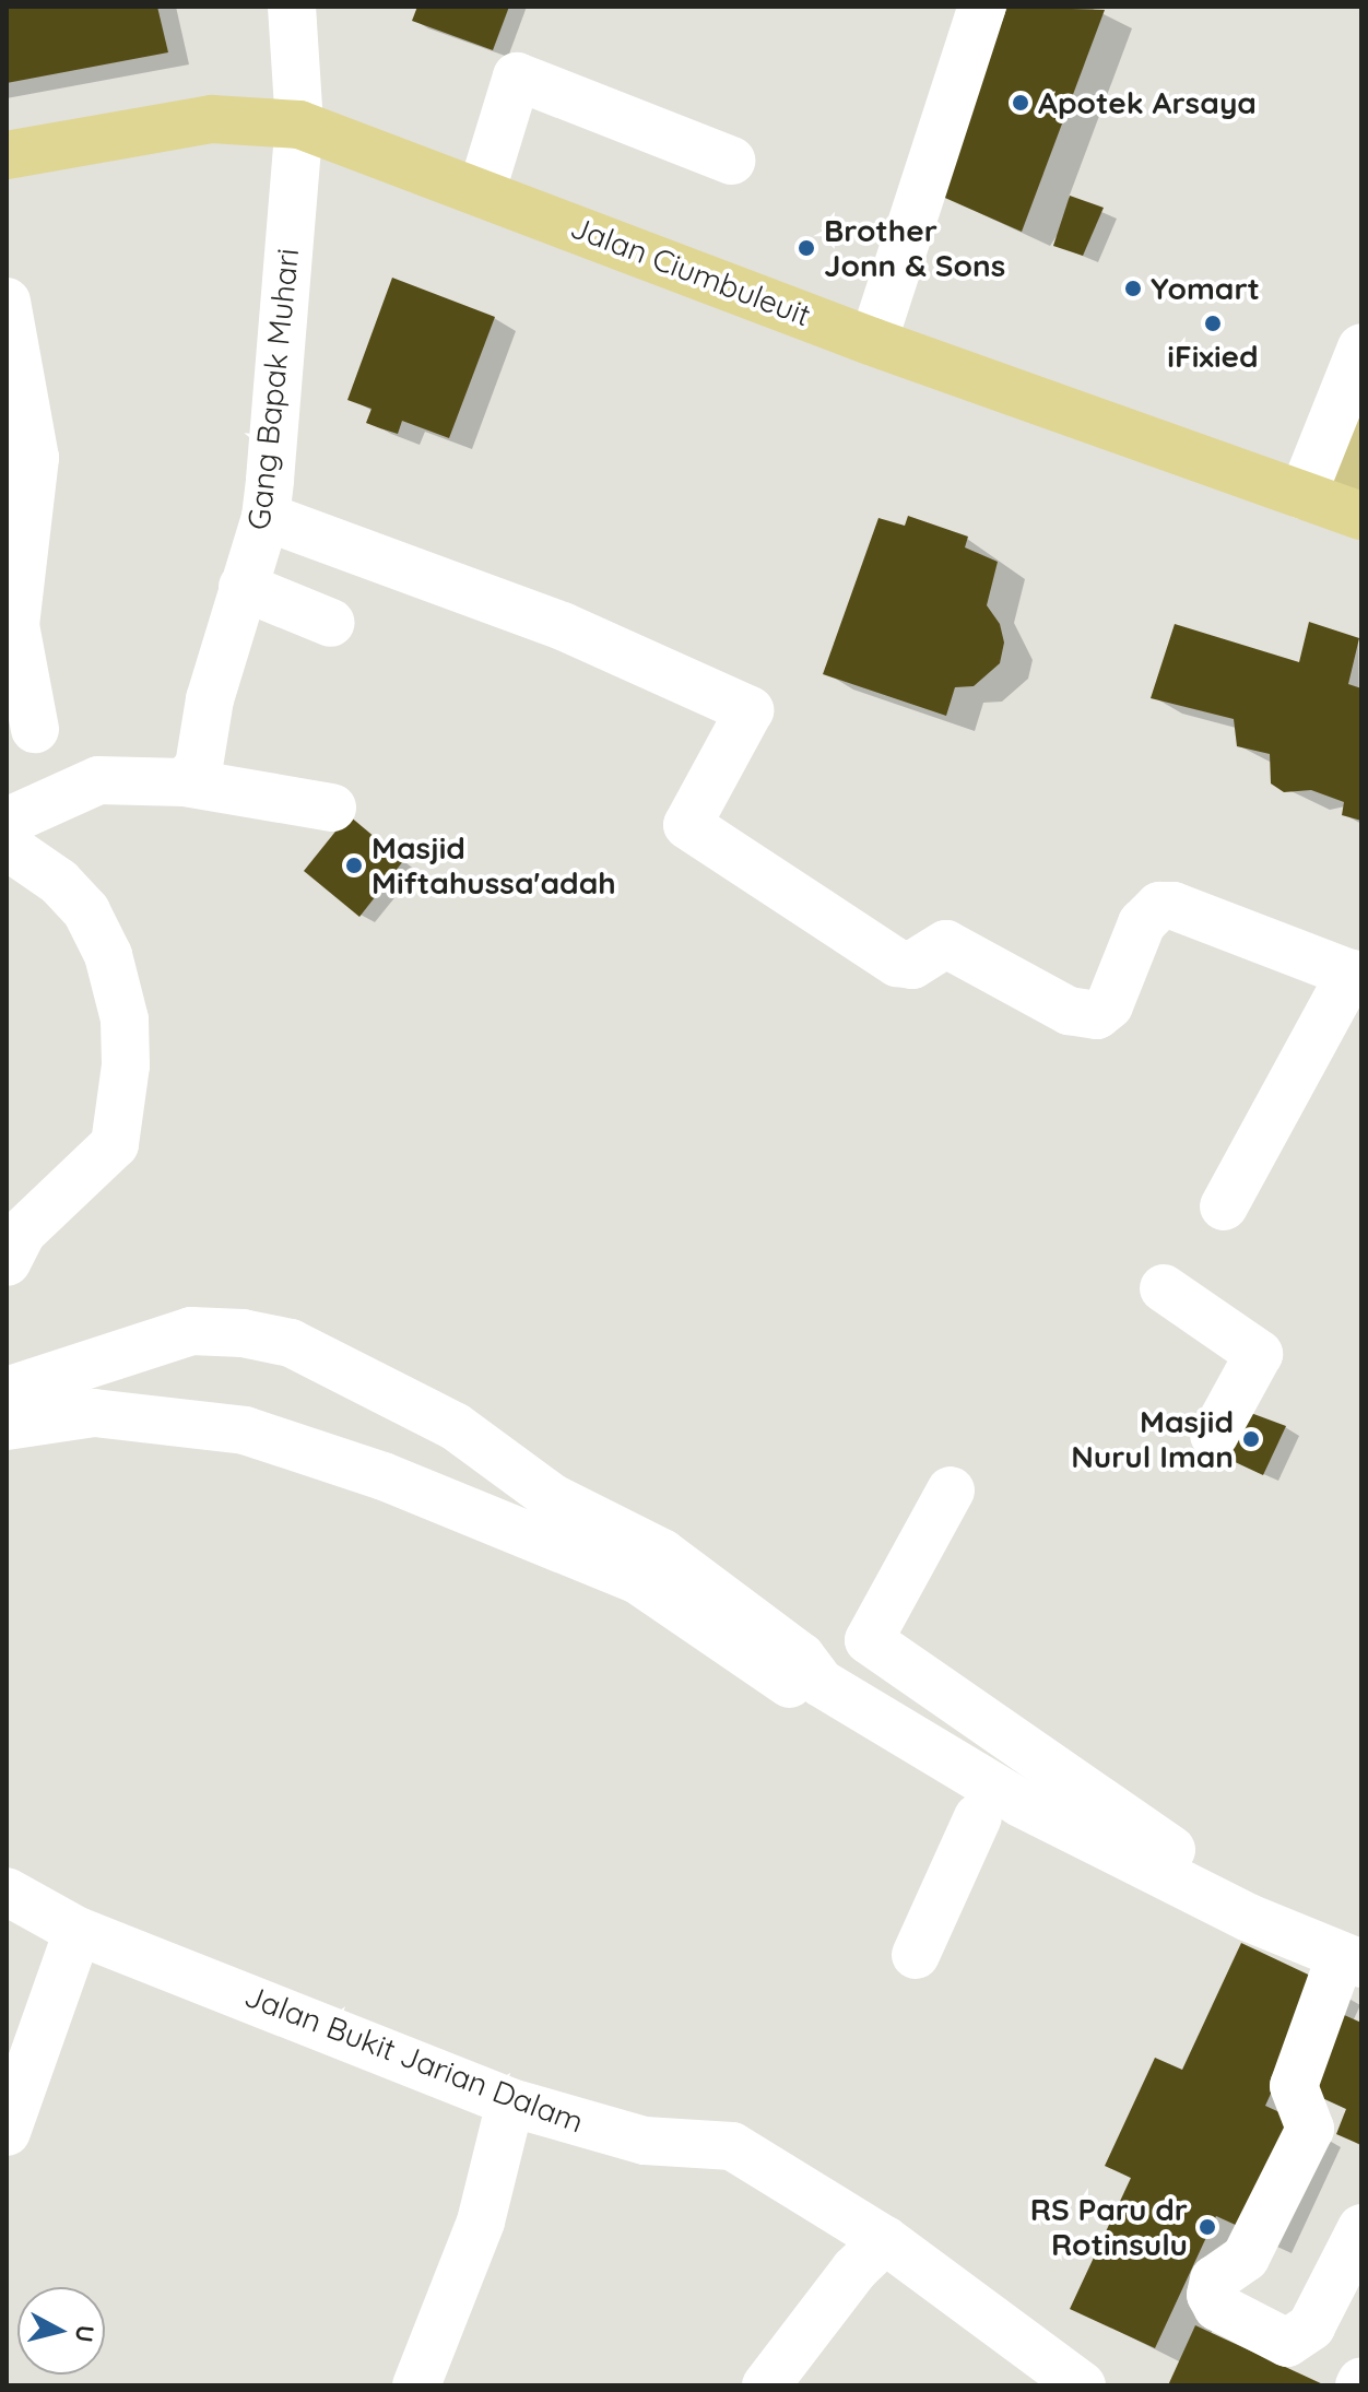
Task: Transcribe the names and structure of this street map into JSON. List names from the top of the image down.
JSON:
{
  "streets": {
    "main road": ["Jalan Ciumbuleuit"],
    "street": ["Gang Bapak Muhari", "Jalan Bukit Jarian Dalam"]
  },
  "crossings": [
    ["Jalan Ciumbuleuit", "Gang Bapak Muhari"]
  ],
  "places": [
    "Apotek Arsaya",
    "Brother Jonn & Sons",
    "Yomart",
    "iFixied",
    "Masjid Miftahussa'adah",
    "Masjid Nurul Iman",
    "RS Paru dr Rotinsulu"
  ],
  "north": "right"
}
